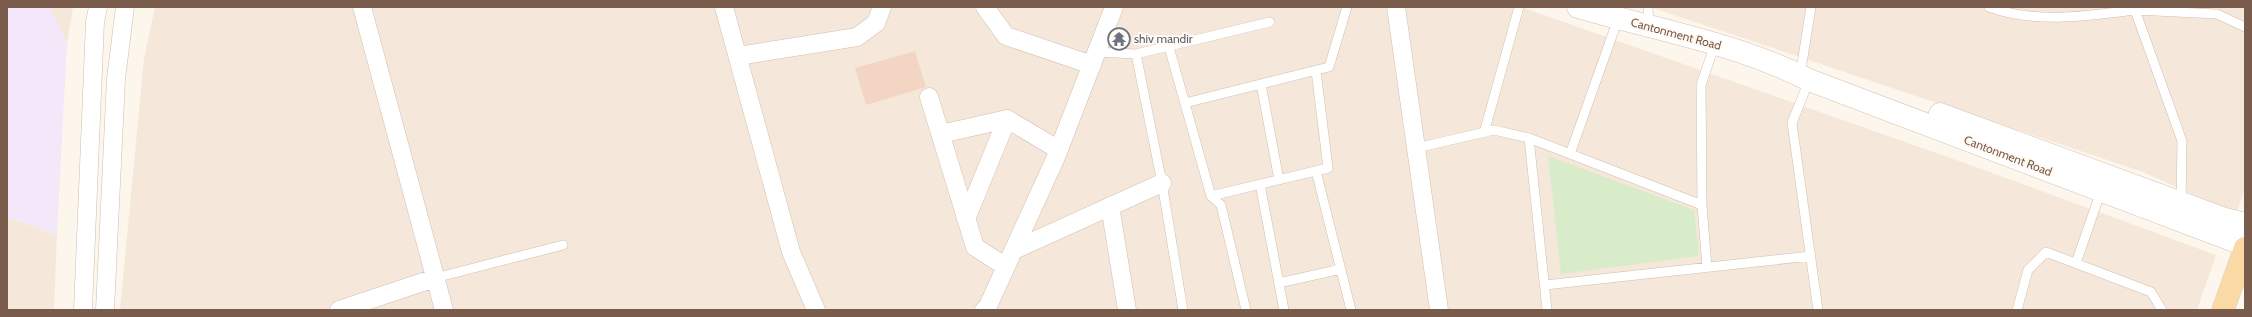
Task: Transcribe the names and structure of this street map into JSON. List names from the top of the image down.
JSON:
{
  "streets": {
    "street": ["Cantonment Road"]
  },
  "places": {
    "temple": ["shiv mandir"]
  }
}
